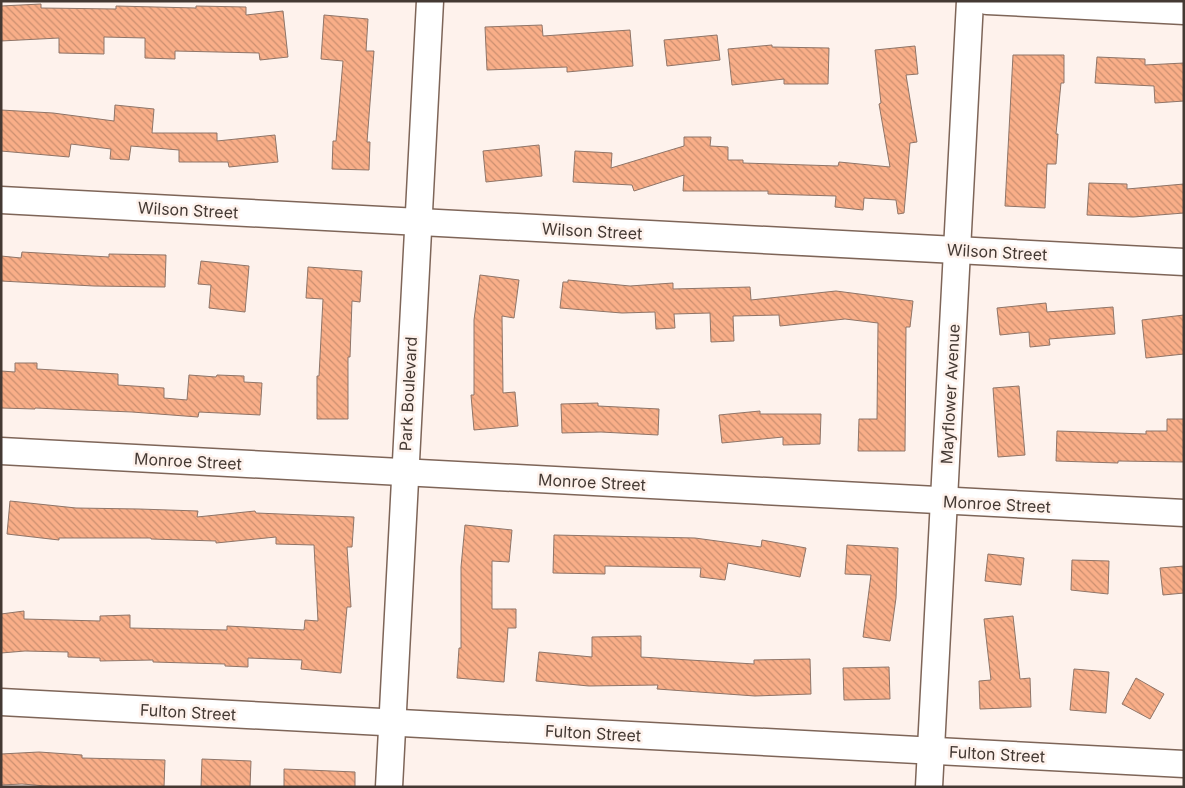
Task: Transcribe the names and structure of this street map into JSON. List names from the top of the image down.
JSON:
{
  "streets": {
    "street": [
      "Wilson Street",
      "Park Boulevard",
      "Mayflower Avenue",
      "Monroe Street",
      "Fulton Street"
    ]
  },
  "crossings": [
    ["Wilson Street", "Park Boulevard"],
    ["Wilson Street", "Mayflower Avenue"],
    ["Park Boulevard", "Monroe Street"],
    ["Park Boulevard", "Fulton Street"],
    ["Mayflower Avenue", "Monroe Street"],
    ["Mayflower Avenue", "Fulton Street"]
  ]
}
